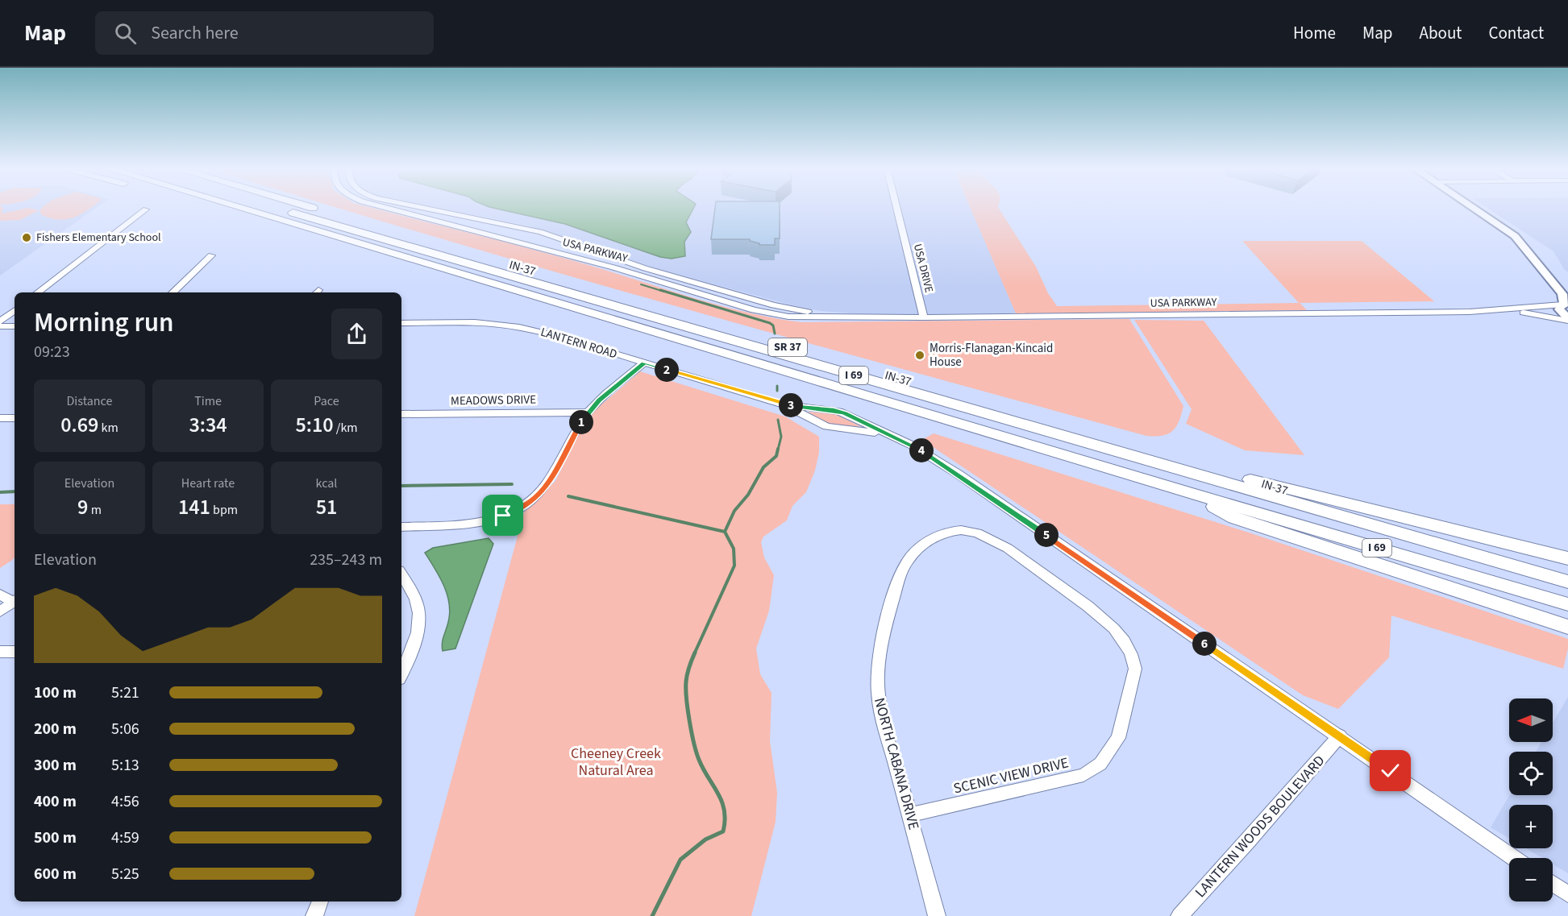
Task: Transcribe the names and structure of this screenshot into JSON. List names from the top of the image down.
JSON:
{
  "streets": {
    "highway": ["IN-37", "SR 37", "I 69"],
    "street": [
      "USA PARKWAY",
      "USA DRIVE",
      "LANTERN ROAD",
      "MEADOWS DRIVE",
      "NORTH CABANA DRIVE",
      "SCENIC VIEW DRIVE",
      "LANTERN WOODS BOULEVARD"
    ]
  },
  "crossings": [
    ["USA PARKWAY", "USA DRIVE"],
    ["LANTERN ROAD", "LANTERN WOODS BOULEVARD"],
    ["NORTH CABANA DRIVE", "SCENIC VIEW DRIVE"]
  ],
  "parks": ["Cheeney Creek Natural Area"],
  "places": ["Fishers Elementary School", "Morris-Flanagan-Kincaid House"],
  "north": "left",
  "page": {
    "header": "Map",
    "search": "Search here",
    "nav": [
      "Home",
      "Map",
      "About",
      "Contact"
    ],
    "heading": ["Morning run", "09:23"],
    "pins": [
      "2",
      "3",
      "1",
      "4",
      "5",
      "6"
    ],
    "stats": [
      ["Distance", "0.69 km"],
      ["Time", "3:34"],
      ["Pace", "5:10 /km"],
      ["Elevation", "9 m"],
      ["Heart rate", "141 bpm"],
      ["kcal", "51"]
    ],
    "chart": ["Elevation", "235–243 m"],
    "list": [
      {
        "name": "100 m",
        "note": "5:21"
      },
      {
        "name": "200 m",
        "note": "5:06"
      },
      {
        "name": "300 m",
        "note": "5:13"
      },
      {
        "name": "400 m",
        "note": "4:56"
      },
      {
        "name": "500 m",
        "note": "4:59"
      },
      {
        "name": "600 m",
        "note": "5:25"
      }
    ],
    "map_buttons": ["+", "−"]
  }
}
